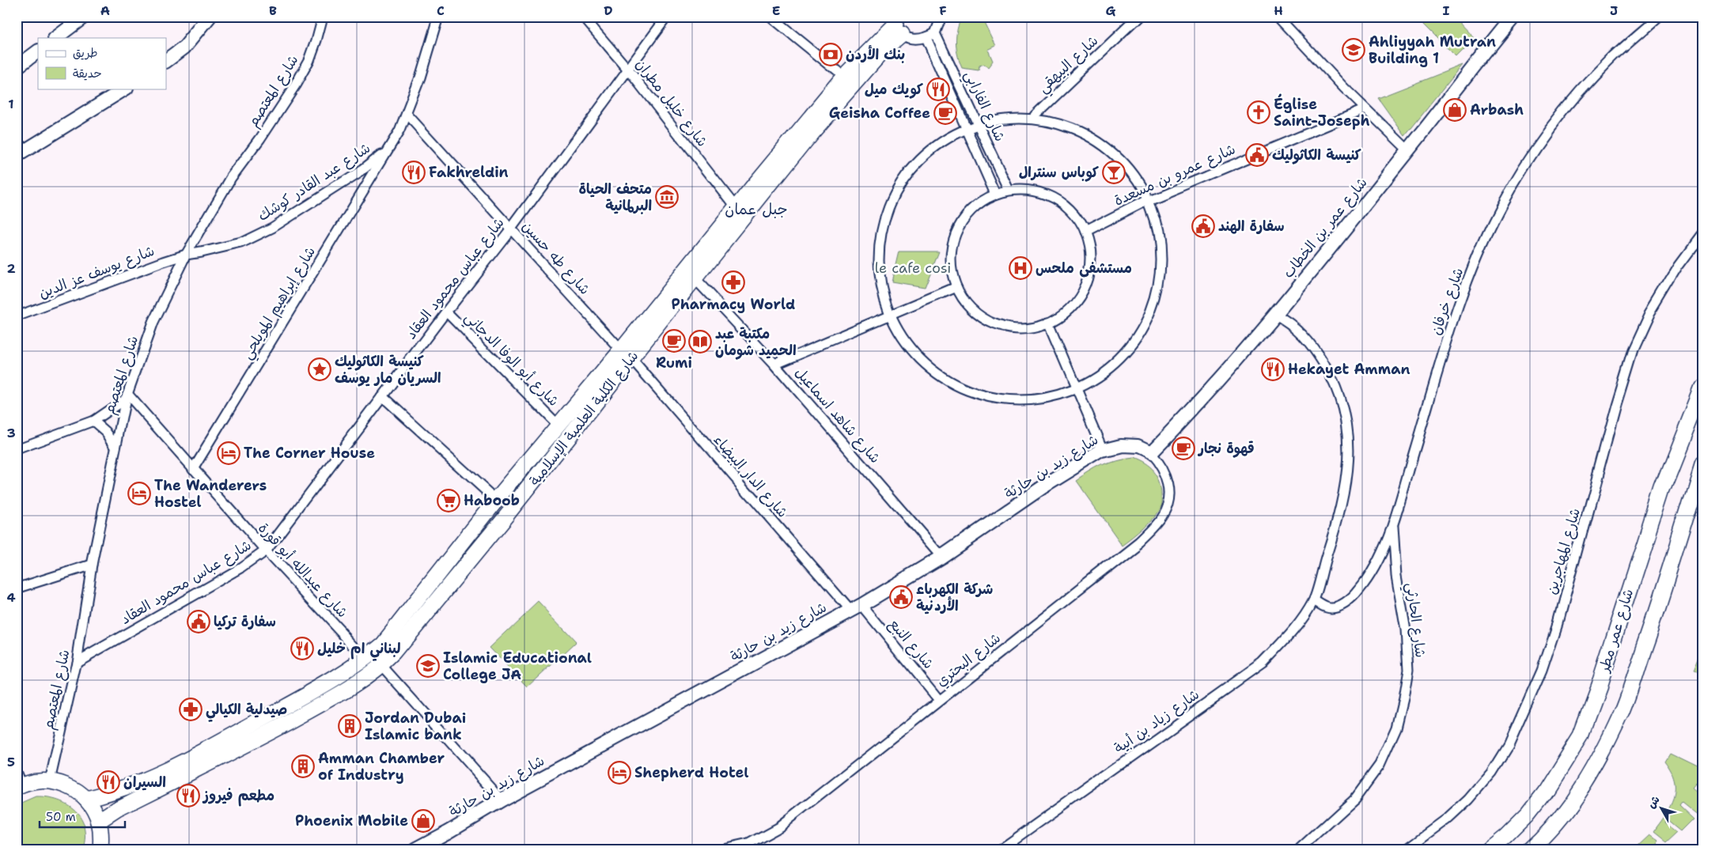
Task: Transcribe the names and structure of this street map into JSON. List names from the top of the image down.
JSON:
{
  "streets": {
    "main road": ["شارع الكلية العلمية الإسلامية", "شارع عمر مطر"],
    "street": [
      "شارع البيهقي",
      "شارع المعتصم",
      "شارع خليل مطران",
      "شارع الفارابي",
      "شارع عمرو بن مسعدة",
      "شارع عبد القادر كوشك",
      "شارع عمر بن الخطاب",
      "شارع طه حسين",
      "شارع يوسف عز الدين",
      "شارع عباس محمود العقاد",
      "شارع خرفان",
      "شارع إبراهيم المويلحي",
      "شارع أبو الوفا الدجاني",
      "شارع شاهد اسماعيل",
      "شارع زيد بن حارثة",
      "شارع الدار البيضاء",
      "شارع المهاجرين",
      "شارع عبدالله أبو قورة",
      "شارع الحارثي",
      "شارع النبع",
      "شارع البحتري",
      "شارع زياد بن أبية"
    ]
  },
  "crossings": [
    ["شارع المعتصم", "شارع عبد القادر كوشك"],
    ["شارع المعتصم", "شارع يوسف عز الدين"],
    ["شارع المعتصم", "شارع عباس محمود العقاد"],
    ["شارع المعتصم", "شارع عبدالله أبو قورة"],
    ["شارع خليل مطران", "شارع عباس محمود العقاد"],
    ["شارع خليل مطران", "شارع الكلية العلمية الإسلامية"],
    ["شارع الفارابي", "شارع عمرو بن مسعدة"],
    ["شارع عبد القادر كوشك", "شارع طه حسين"],
    ["شارع عبد القادر كوشك", "شارع يوسف عز الدين"],
    ["شارع عبد القادر كوشك", "شارع إبراهيم المويلحي"],
    ["شارع عمر بن الخطاب", "شارع زيد بن حارثة"],
    ["شارع عمر بن الخطاب", "شارع البحتري"],
    ["شارع عمر بن الخطاب", "شارع زياد بن أبية"],
    ["شارع طه حسين", "شارع عباس محمود العقاد"],
    ["شارع طه حسين", "شارع الكلية العلمية الإسلامية"],
    ["شارع طه حسين", "شارع الدار البيضاء"],
    ["شارع عباس محمود العقاد", "شارع أبو الوفا الدجاني"],
    ["شارع عباس محمود العقاد", "شارع عبدالله أبو قورة"],
    ["شارع خرفان", "شارع الحارثي"],
    ["شارع خرفان", "شارع زياد بن أبية"],
    ["شارع إبراهيم المويلحي", "شارع عبدالله أبو قورة"],
    ["شارع أبو الوفا الدجاني", "شارع الكلية العلمية الإسلامية"],
    ["شارع شاهد اسماعيل", "شارع الكلية العلمية الإسلامية"],
    ["شارع شاهد اسماعيل", "شارع زيد بن حارثة"],
    ["شارع الكلية العلمية الإسلامية", "شارع الدار البيضاء"],
    ["شارع الكلية العلمية الإسلامية", "شارع عبدالله أبو قورة"],
    ["شارع زيد بن حارثة", "شارع الدار البيضاء"],
    ["شارع زيد بن حارثة", "شارع النبع"],
    ["شارع زيد بن حارثة", "شارع البحتري"],
    ["شارع الدار البيضاء", "شارع النبع"],
    ["شارع النبع", "شارع البحتري"]
  ],
  "districts": ["جبل عمان"],
  "parks": ["le cafe cosi"],
  "places": {
    "school or university": ["Ahliyyah Mutran Building 1", "Islamic Educational College JA"],
    "bank": ["بنك الأردن"],
    "restaurant": [
      "كويك ميل",
      "Fakhreldin",
      "Hekayet Amman",
      "لبناني ام خليل",
      "السيران",
      "مطعم فيروز"
    ],
    "shop": ["Arbash", "Phoenix Mobile"],
    "church": ["Église Saint-Joseph"],
    "cafe": ["Geisha Coffee", "Rumi", "قهوة نجار"],
    "public building": [
      "كنيسة الكاثوليك",
      "سفارة الهند",
      "شركة الكهرباء الأردنية",
      "سفارة تركيا"
    ],
    "bar": ["كوباس سنترال"],
    "museum": ["متحف الحياة البرلمانية"],
    "hospital": ["مستشفى ملحس"],
    "pharmacy": ["Pharmacy World", "صيدلية الكيالي"],
    "library": ["مكتبة عبد الحميد شومان"],
    "place": ["كنيسة الكاثوليك السريان مار يوسف"],
    "hotel": ["The Corner House", "The Wanderers Hostel", "Shepherd Hotel"],
    "supermarket": ["Haboob"],
    "building": ["Jordan Dubai Islamic bank", "Amman Chamber of Industry"]
  },
  "legend": ["طريق", "حديقة"],
  "scale_bar": "50 m",
  "north": "top left",
  "grid": {
    "columns": [
      "A",
      "B",
      "C",
      "D",
      "E",
      "F",
      "G",
      "H",
      "I",
      "J"
    ],
    "rows": [
      "1",
      "2",
      "3",
      "4",
      "5"
    ]
  }
}
